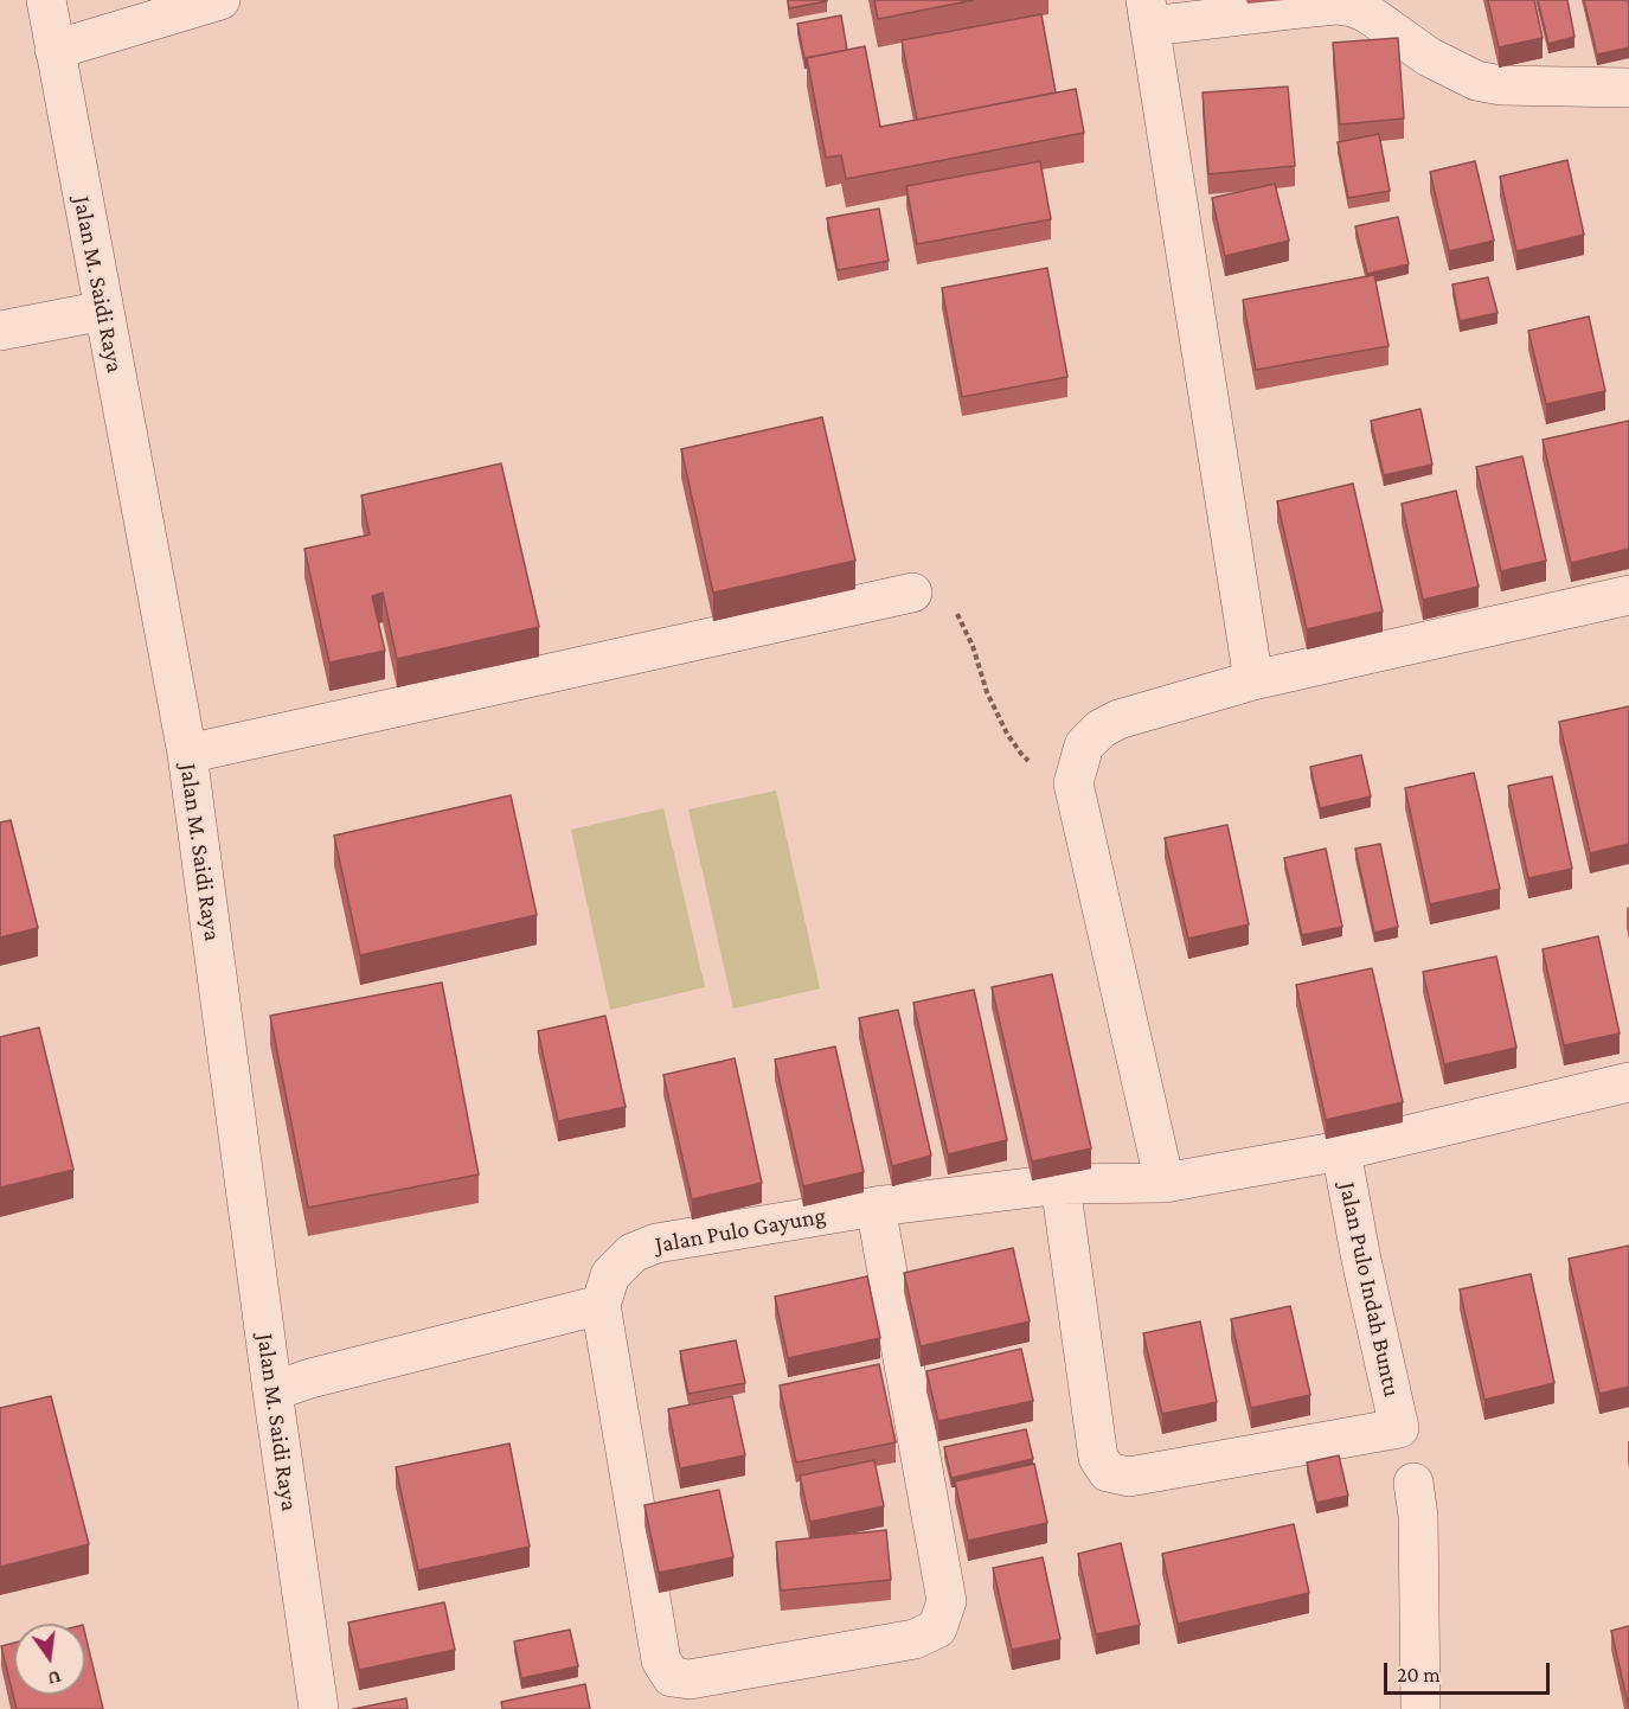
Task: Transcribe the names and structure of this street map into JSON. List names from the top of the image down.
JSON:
{
  "streets": {
    "street": ["Jalan M. Saidi Raya", "Jalan Pulo Gayung", "Jalan Pulo Indah Buntu"]
  },
  "crossings": [
    ["Jalan Pulo Gayung", "Jalan Pulo Indah Buntu"]
  ],
  "scale_bar": "20 m",
  "north": "bottom"
}
